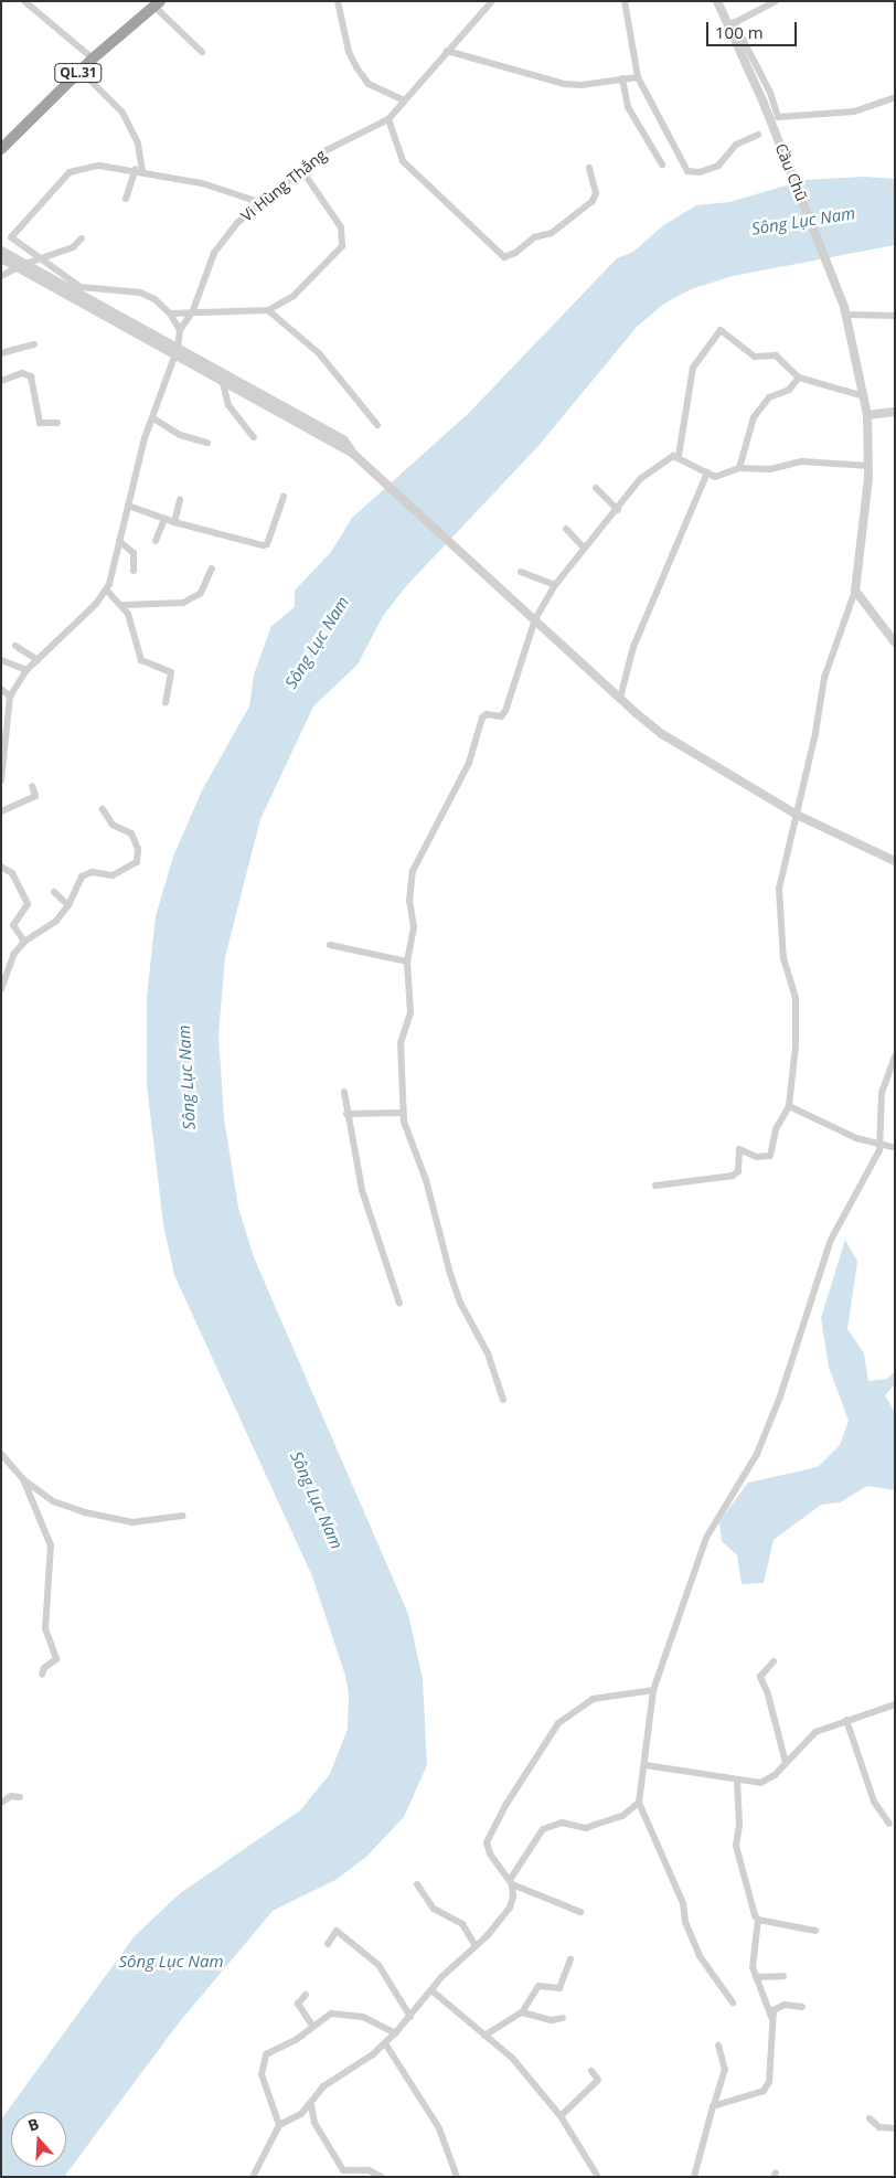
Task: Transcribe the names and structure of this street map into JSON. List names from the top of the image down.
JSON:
{
  "streets": {
    "highway": ["QL.31"],
    "street": ["Cầu Chũ", "Vi Hùng Thắng"]
  },
  "water": ["Sông Lục Nam"],
  "scale_bar": "100 m",
  "north": "top"
}
